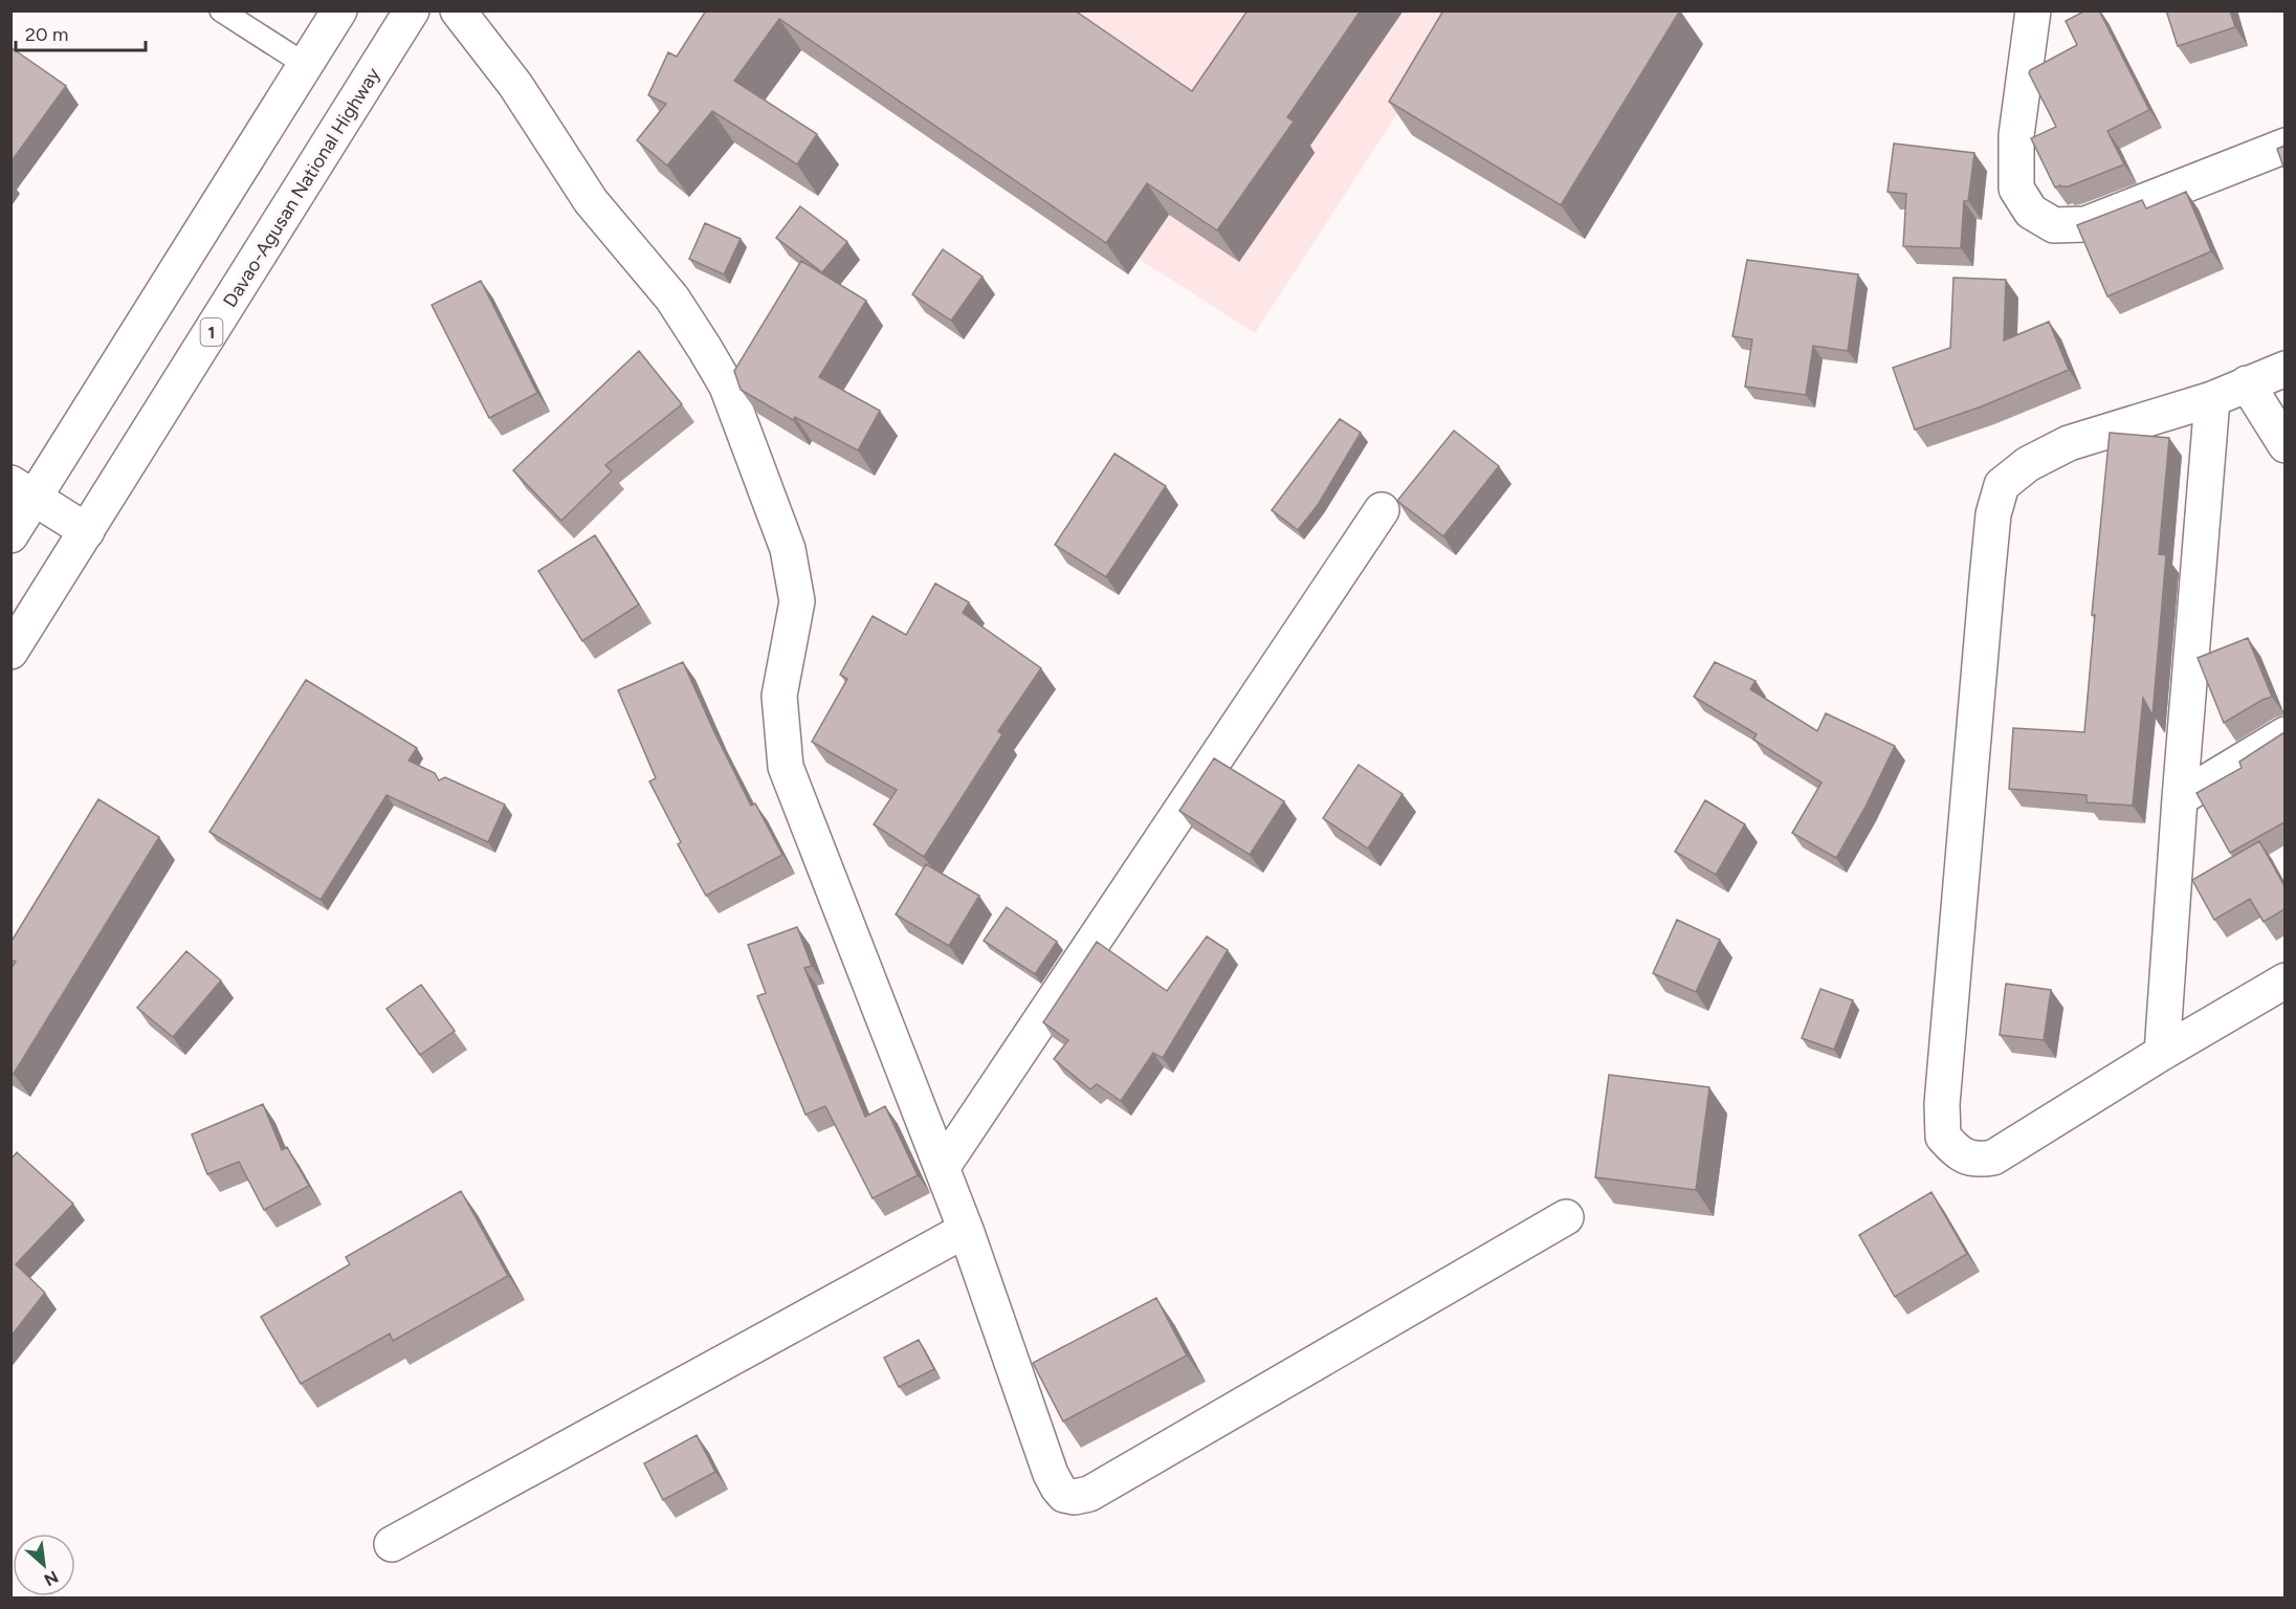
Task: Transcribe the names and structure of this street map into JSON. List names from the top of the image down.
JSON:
{
  "streets": {
    "main road": ["Davao-Agusan National Highway", "1"]
  },
  "scale_bar": "20 m",
  "north": "bottom right"
}
